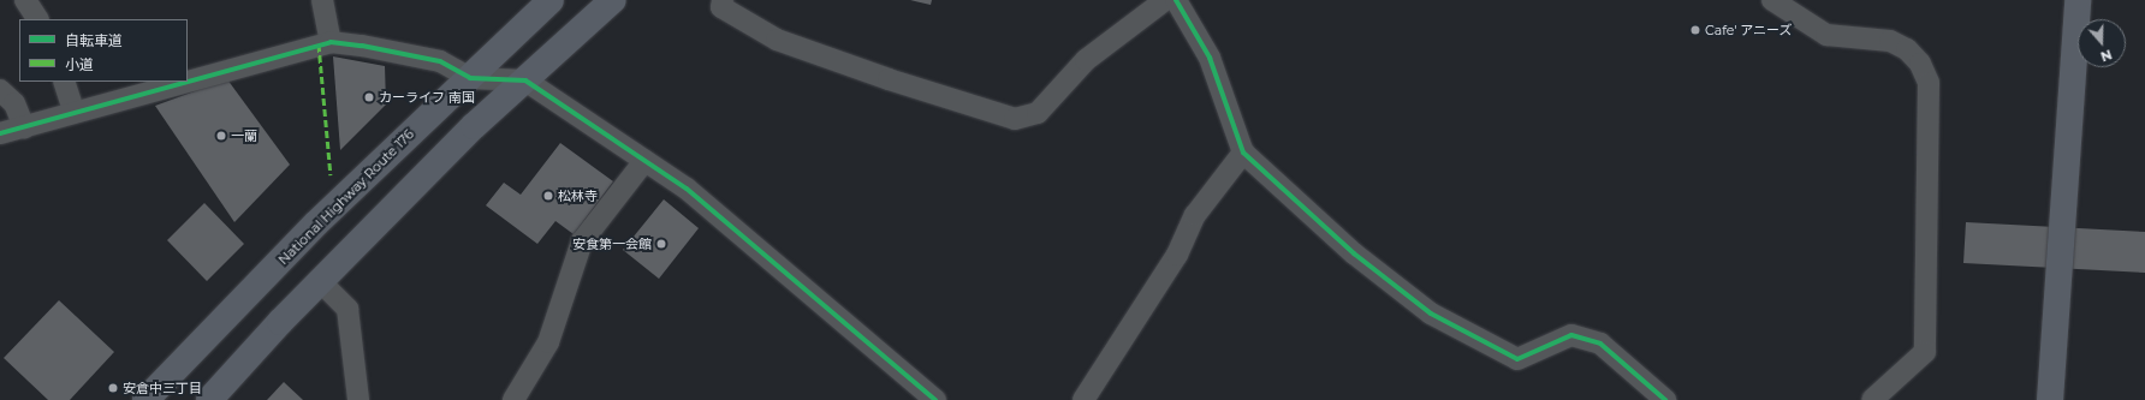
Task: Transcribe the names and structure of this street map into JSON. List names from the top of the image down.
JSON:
{
  "streets": {
    "highway": ["National Highway Route 176"]
  },
  "places": [
    "Cafe' アニーズ",
    "カーライフ 南国",
    "一蘭",
    "松林寺",
    "安食第一会館",
    "安倉中三丁目"
  ],
  "legend": ["自転車道", "小道"],
  "north": "bottom"
}
